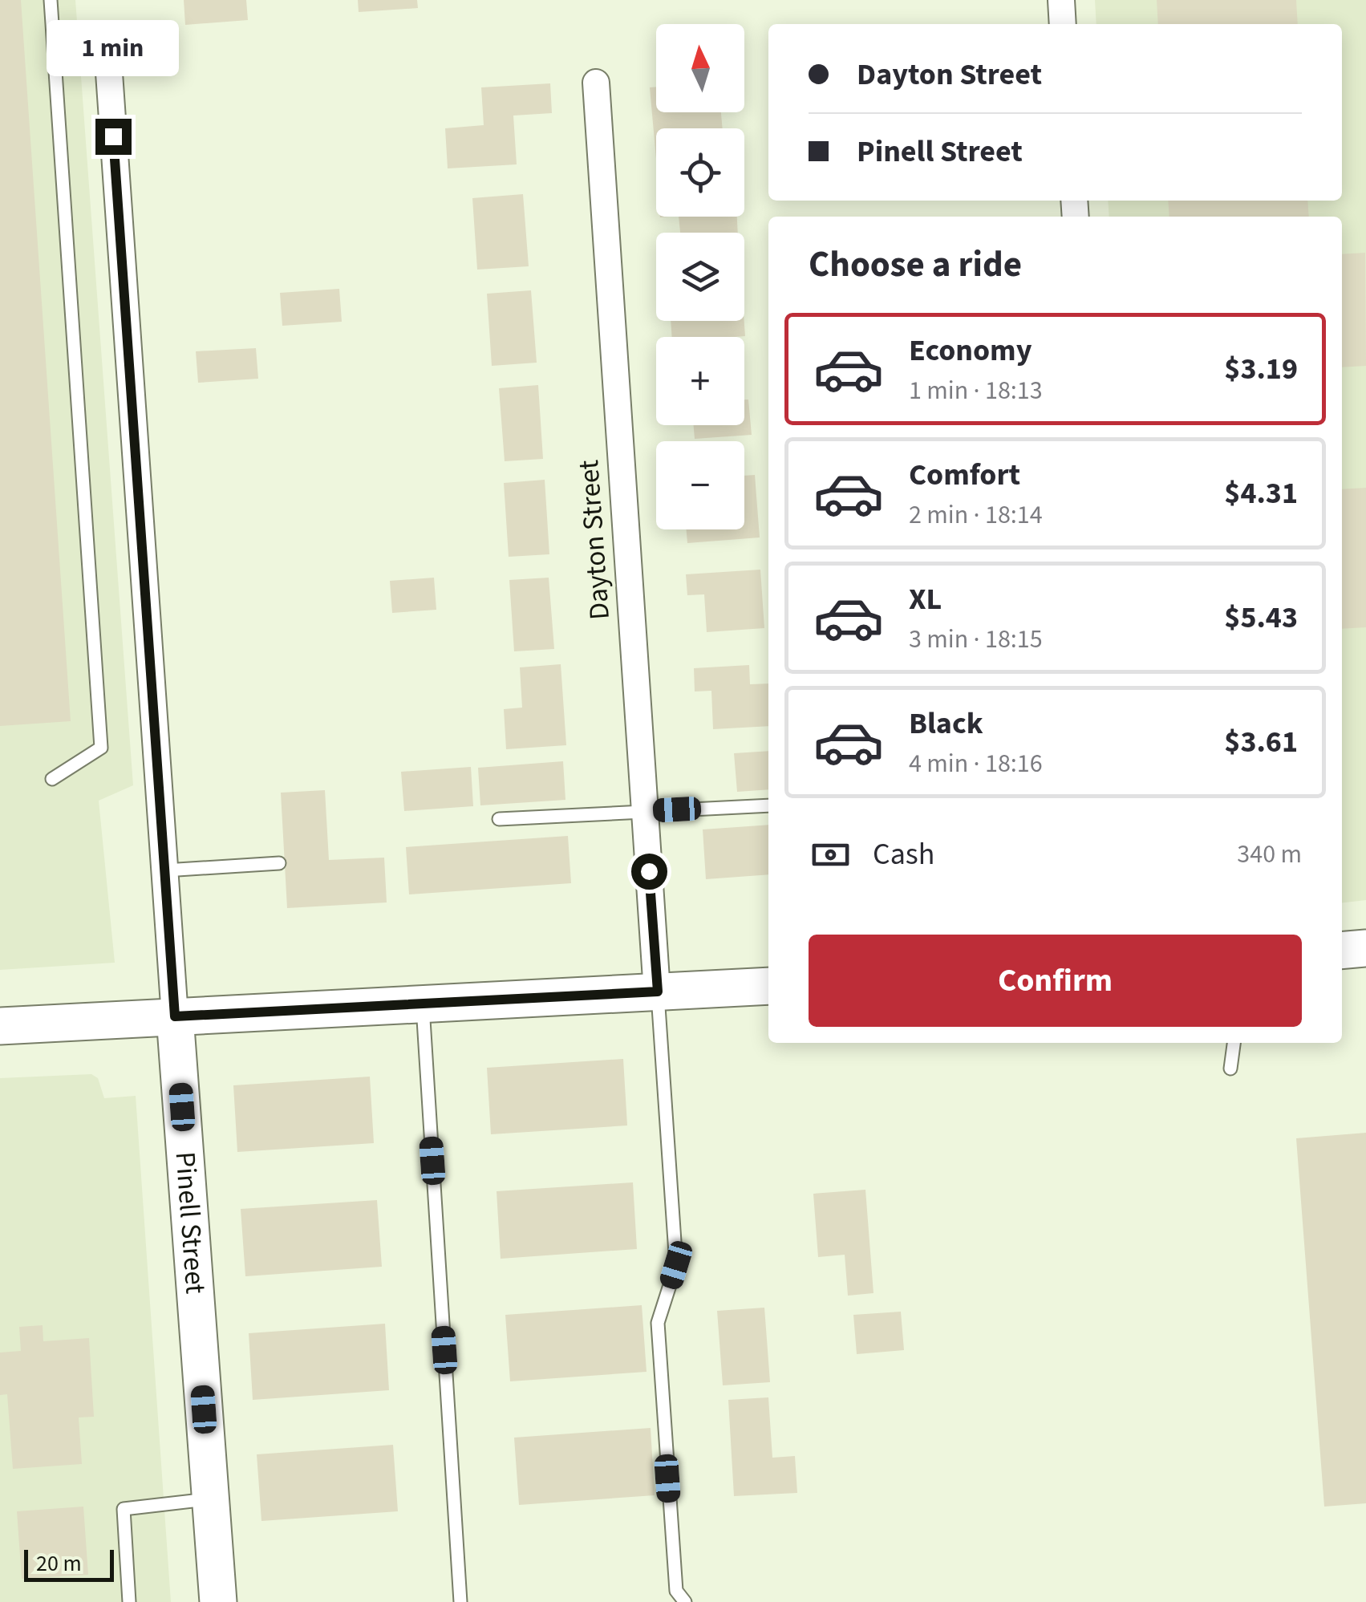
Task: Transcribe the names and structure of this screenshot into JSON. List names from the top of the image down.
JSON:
{
  "streets": {
    "main road": ["Pinell Street"],
    "street": ["Dayton Street"]
  },
  "scale_bar": "20 m",
  "north": "top",
  "page": {
    "bubble": "1 min",
    "map_buttons": ["+", "−"],
    "banner": ["Dayton Street", "Pinell Street"],
    "heading": "Choose a ride",
    "list": [
      {
        "name": "Economy",
        "note": "1 min · 18:13",
        "value": "$3.19"
      },
      {
        "name": "Comfort",
        "note": "2 min · 18:14",
        "value": "$4.31"
      },
      {
        "name": "XL",
        "note": "3 min · 18:15",
        "value": "$5.43"
      },
      {
        "name": "Black",
        "note": "4 min · 18:16",
        "value": "$3.61"
      }
    ],
    "pay": ["Cash", "340 m"],
    "buttons": "Confirm",
    "scale": "20 m"
  }
}
